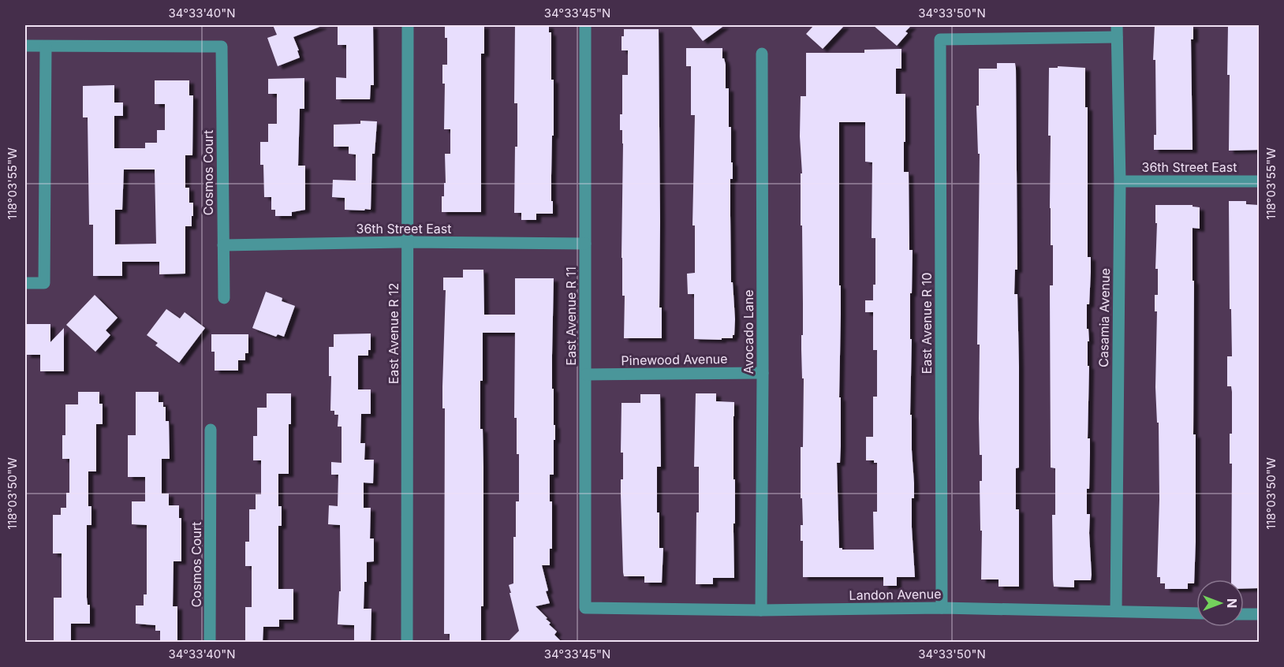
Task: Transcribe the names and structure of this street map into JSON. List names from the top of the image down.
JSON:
{
  "streets": {
    "street": [
      "36th Street East",
      "Cosmos Court",
      "East Avenue R 11",
      "Casamia Avenue",
      "East Avenue R 10",
      "Avocado Lane",
      "East Avenue R 12",
      "Pinewood Avenue",
      "Landon Avenue"
    ]
  },
  "crossings": [
    ["36th Street East", "Cosmos Court"],
    ["36th Street East", "East Avenue R 11"],
    ["36th Street East", "Casamia Avenue"],
    ["36th Street East", "East Avenue R 12"],
    ["East Avenue R 11", "Pinewood Avenue"],
    ["East Avenue R 11", "Landon Avenue"],
    ["Casamia Avenue", "East Avenue R 10"],
    ["Casamia Avenue", "Landon Avenue"],
    ["East Avenue R 10", "Landon Avenue"],
    ["Avocado Lane", "Pinewood Avenue"],
    ["Avocado Lane", "Landon Avenue"]
  ],
  "north": "right",
  "coordinates": [
    "34°33'40\"N",
    "34°33'45\"N",
    "34°33'50\"N",
    "118°03'55\"W",
    "118°03'50\"W"
  ]
}
